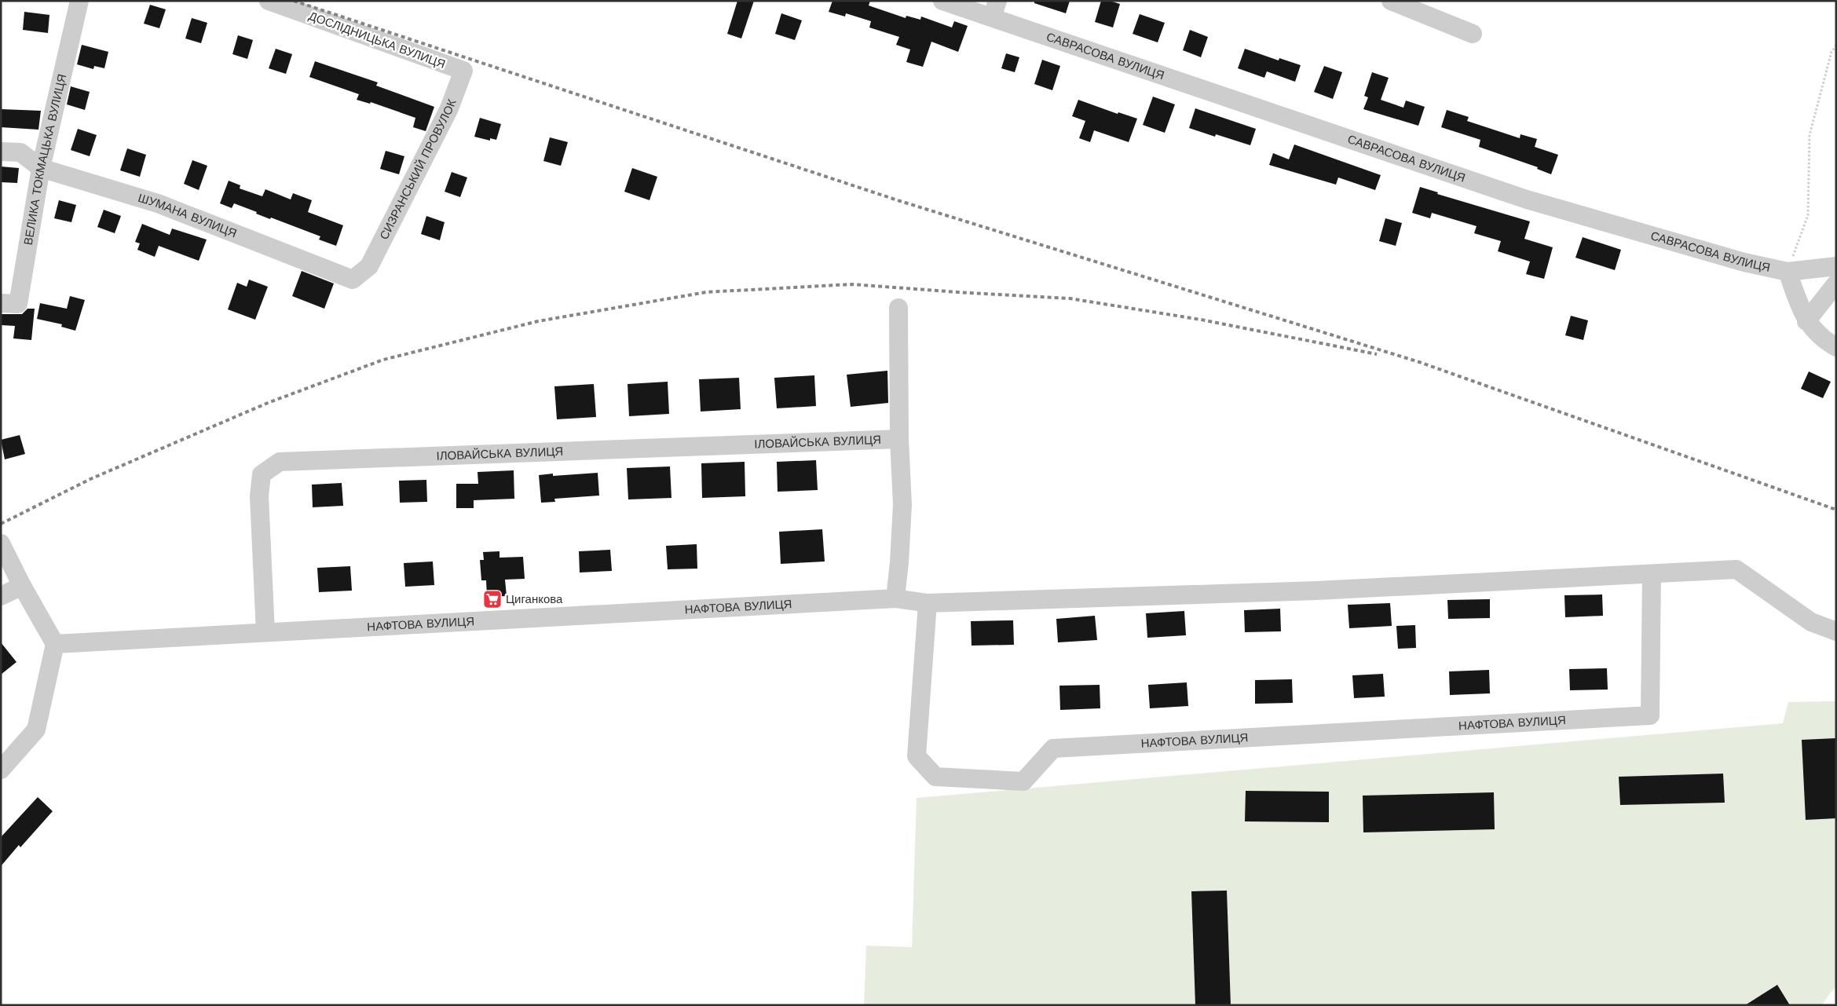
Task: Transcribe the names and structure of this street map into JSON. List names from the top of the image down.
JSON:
{
  "streets": {
    "street": [
      "ДОСЛІДНИЦЬКА ВУЛИЦЯ",
      "САВРАСОВА ВУЛИЦЯ",
      "ВЕЛИКА ТОКМАЦЬКА ВУЛИЦЯ",
      "СИЗРАНСЬКИЙ ПРОВУЛОК",
      "ШУМАНА ВУЛИЦЯ",
      "ІЛОВАЙСЬКА ВУЛИЦЯ",
      "НАФТОВА ВУЛИЦЯ"
    ]
  },
  "crossings": [
    ["ДОСЛІДНИЦЬКА ВУЛИЦЯ", "СИЗРАНСЬКИЙ ПРОВУЛОК"],
    ["ВЕЛИКА ТОКМАЦЬКА ВУЛИЦЯ", "ШУМАНА ВУЛИЦЯ"],
    ["СИЗРАНСЬКИЙ ПРОВУЛОК", "ШУМАНА ВУЛИЦЯ"],
    ["ІЛОВАЙСЬКА ВУЛИЦЯ", "НАФТОВА ВУЛИЦЯ"]
  ],
  "places": {
    "supermarket": ["Циганкова"]
  }
}
